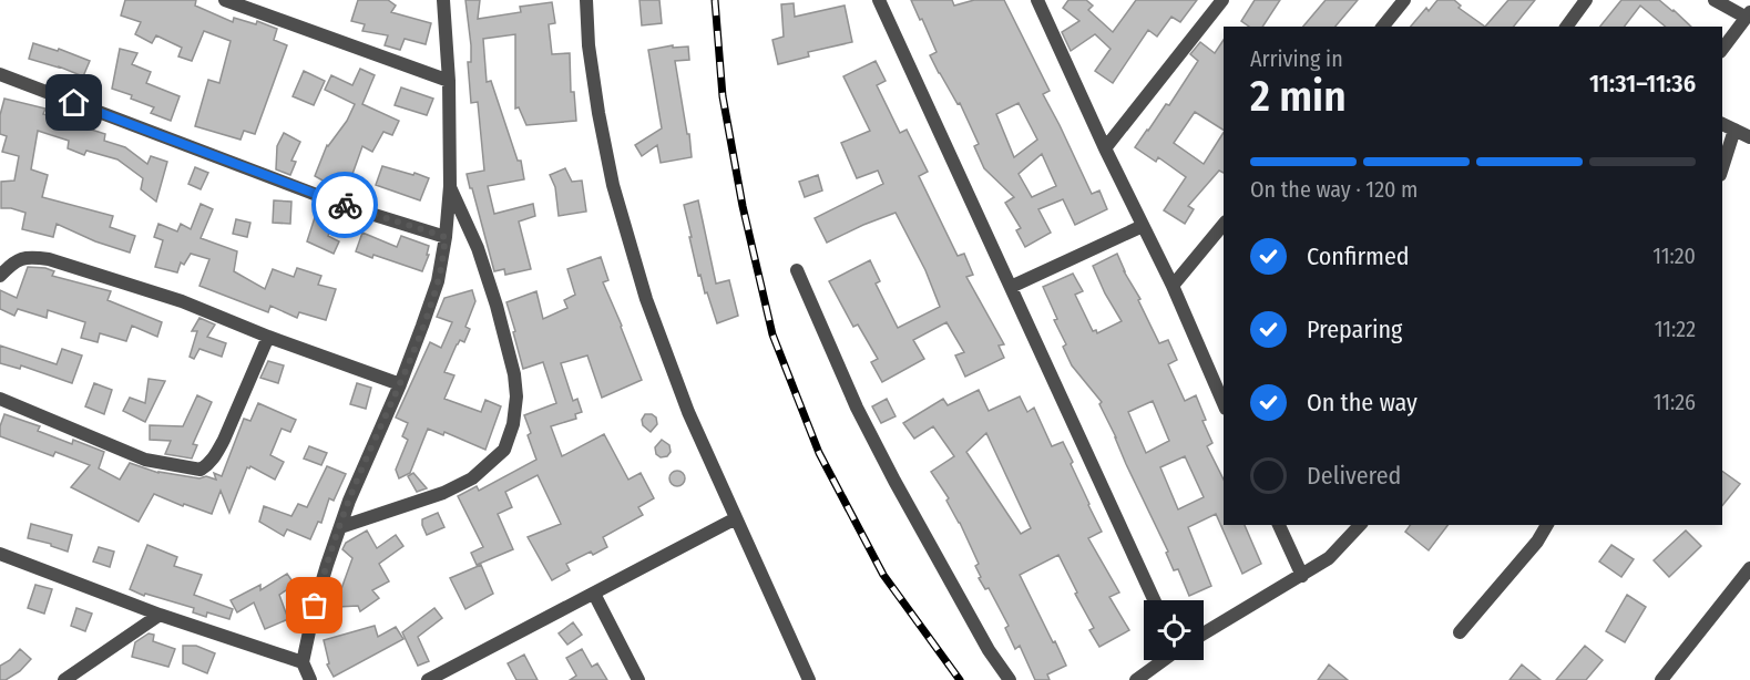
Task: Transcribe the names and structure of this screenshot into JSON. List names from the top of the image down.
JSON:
{
  "page": {
    "heading": ["2 min", "Arriving in", "11:31–11:36"],
    "bar": "On the way · 120 m",
    "list": [
      ["Confirmed", "11:20"],
      ["Preparing", "11:22"],
      ["On the way", "11:26"],
      "Delivered"
    ]
  }
}
